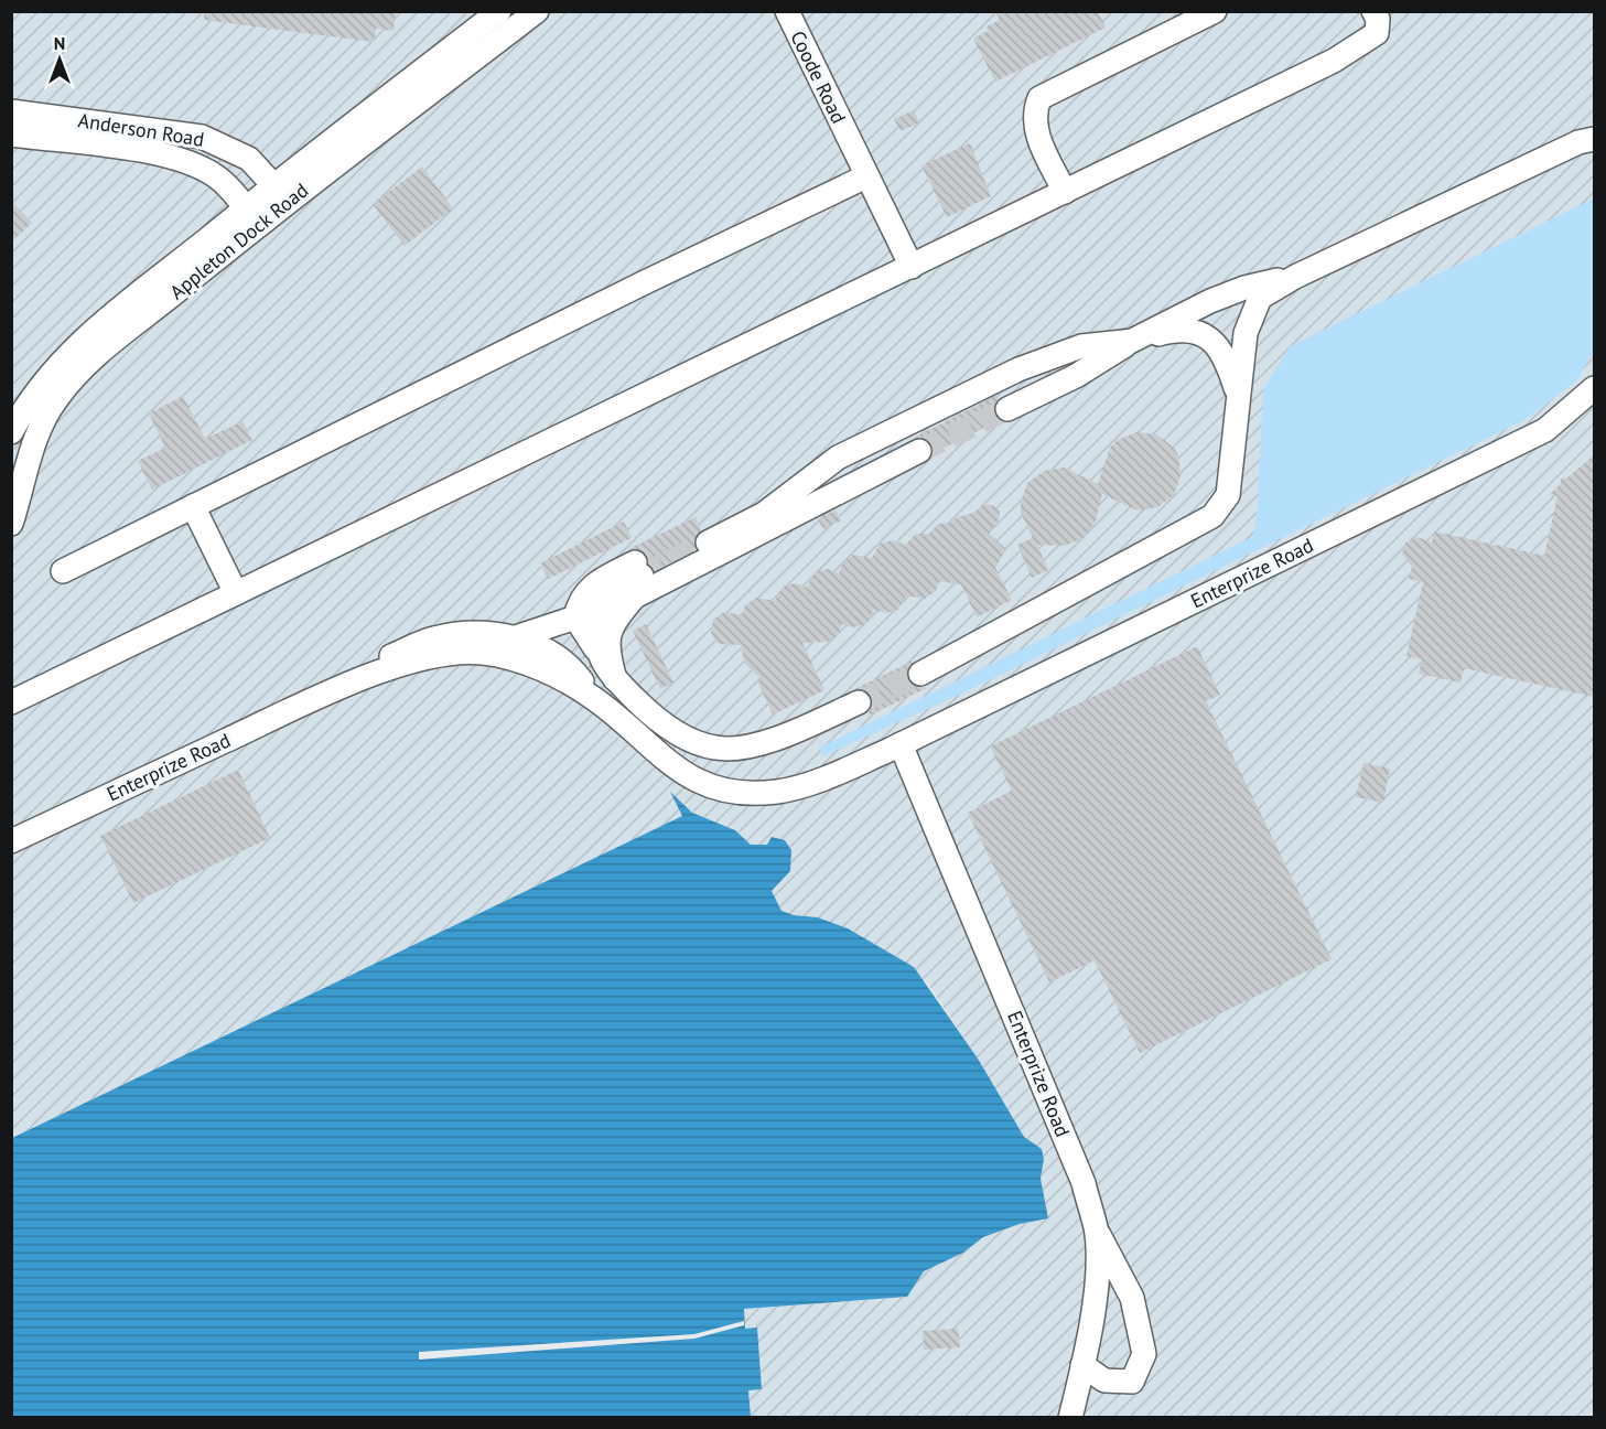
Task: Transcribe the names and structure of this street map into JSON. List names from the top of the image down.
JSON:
{
  "streets": {
    "street": [
      "Coode Road",
      "Anderson Road",
      "Appleton Dock Road",
      "Enterprize Road"
    ]
  },
  "crossings": [
    ["Anderson Road", "Appleton Dock Road"]
  ],
  "north": "top"
}
